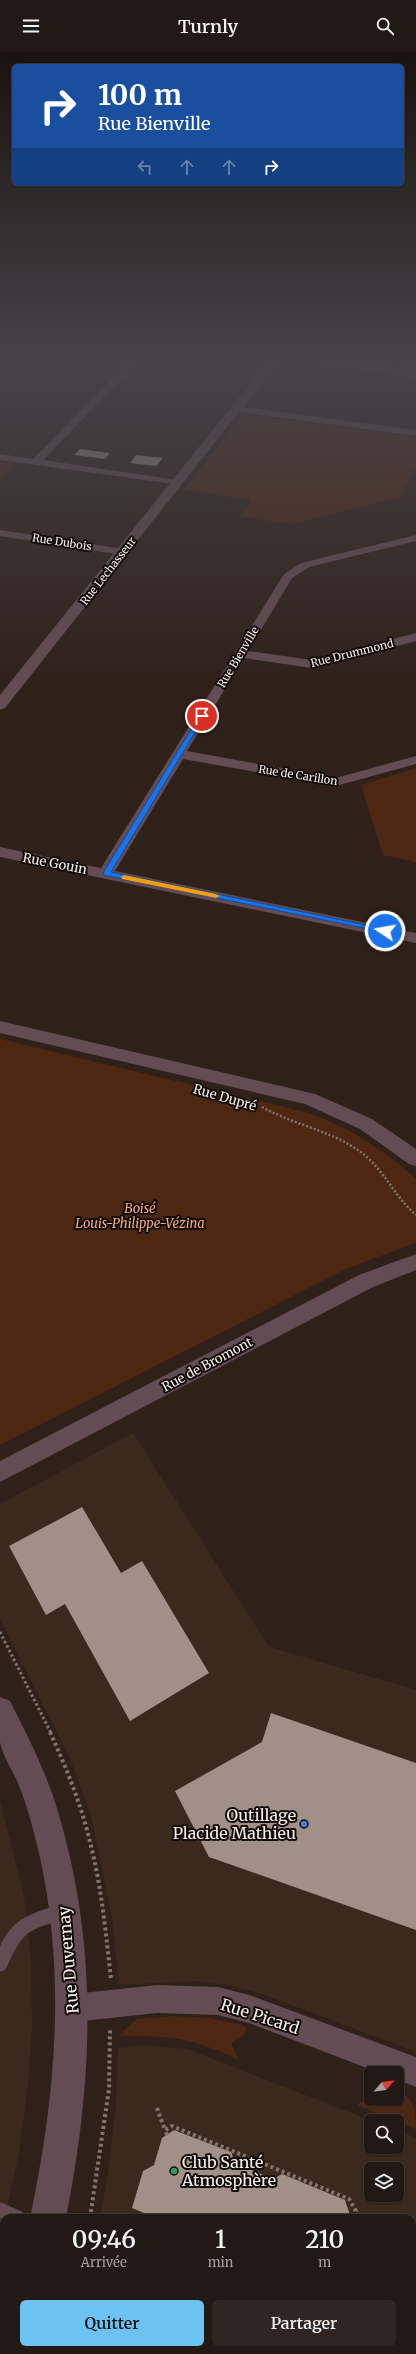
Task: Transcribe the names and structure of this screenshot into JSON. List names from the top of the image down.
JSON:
{
  "streets": {
    "street": [
      "Rue Dubois",
      "Rue Lechasseur",
      "Rue Drummond",
      "Rue Bienville",
      "Rue de Carillon",
      "Rue Gouin",
      "Rue Dupré",
      "Rue de Bromont",
      "Rue Duvernay",
      "Rue Picard"
    ]
  },
  "crossings": [
    ["Rue Dubois", "Rue Lechasseur"],
    ["Rue Drummond", "Rue Bienville"],
    ["Rue Bienville", "Rue de Carillon"],
    ["Rue Bienville", "Rue Gouin"],
    ["Rue Duvernay", "Rue Picard"]
  ],
  "parks": ["Boisé Louis-Philippe-Vézina"],
  "places": ["Outillage Placide Mathieu", "Club Santé Atmosphère"],
  "north": "top right",
  "page": {
    "header": "Turnly",
    "turn": ["100 m", "Rue Bienville"],
    "eta": [
      "09:46",
      "Arrivée",
      "1",
      "min",
      "210",
      "m"
    ],
    "buttons": ["Quitter", "Partager"]
  }
}
